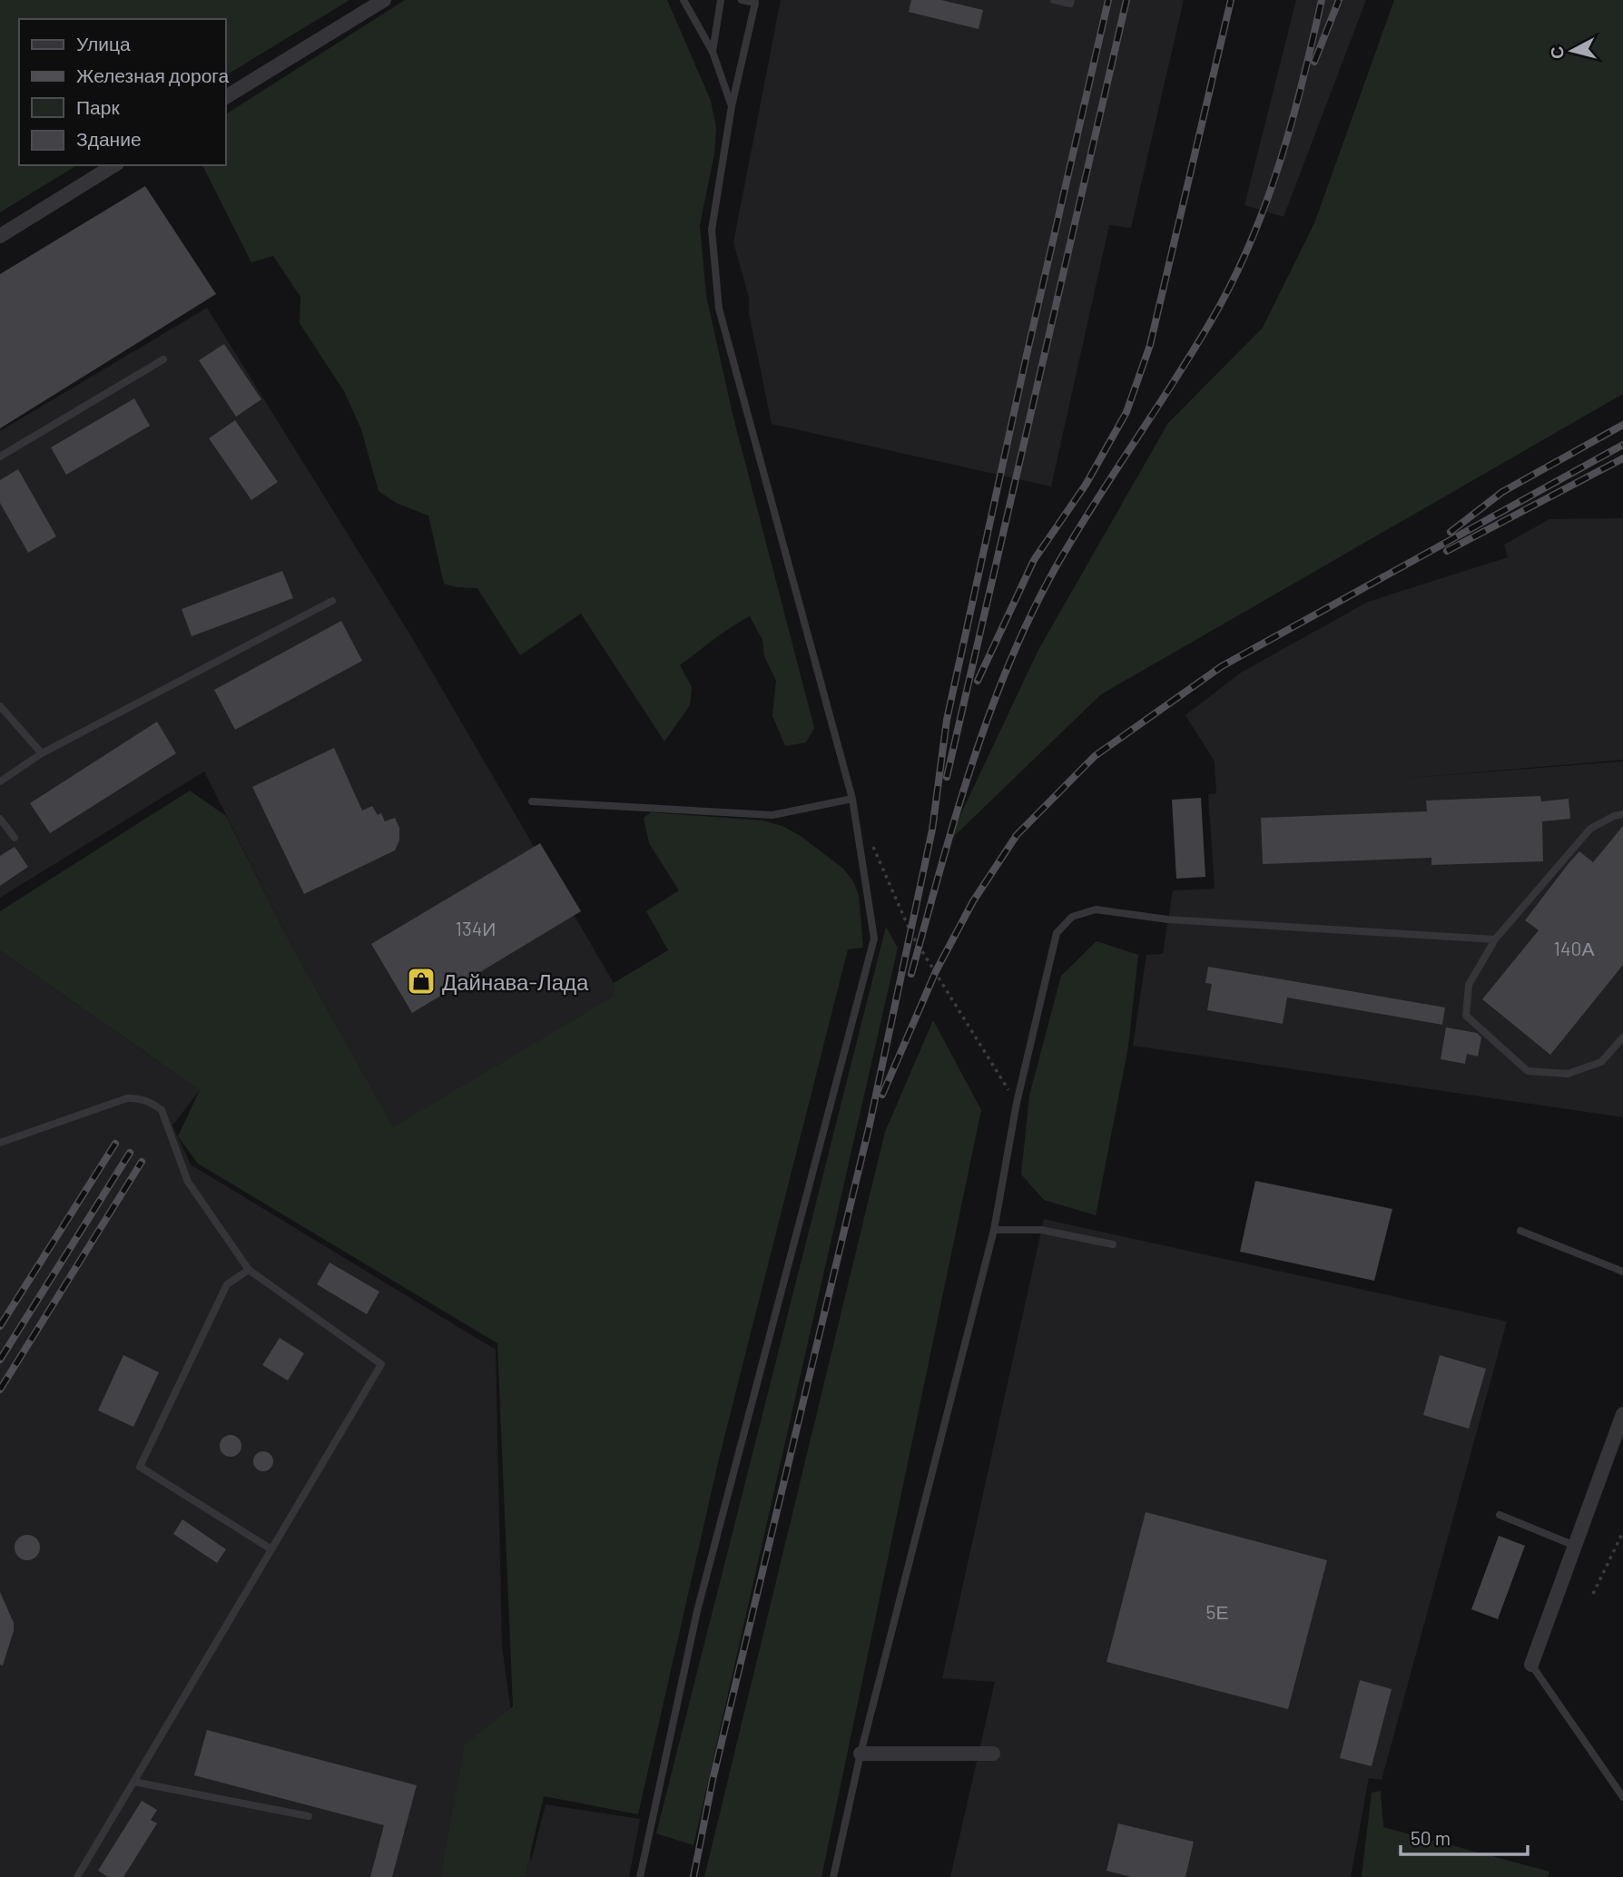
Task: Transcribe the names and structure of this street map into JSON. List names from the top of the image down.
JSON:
{
  "places": {
    "shop": ["Дайнава-Лада"]
  },
  "house_numbers": ["134И", "140А", "5Е"],
  "legend": [
    "Улица",
    "Железная дорога",
    "Парк",
    "Здание"
  ],
  "scale_bar": "50 m",
  "north": "left"
}
